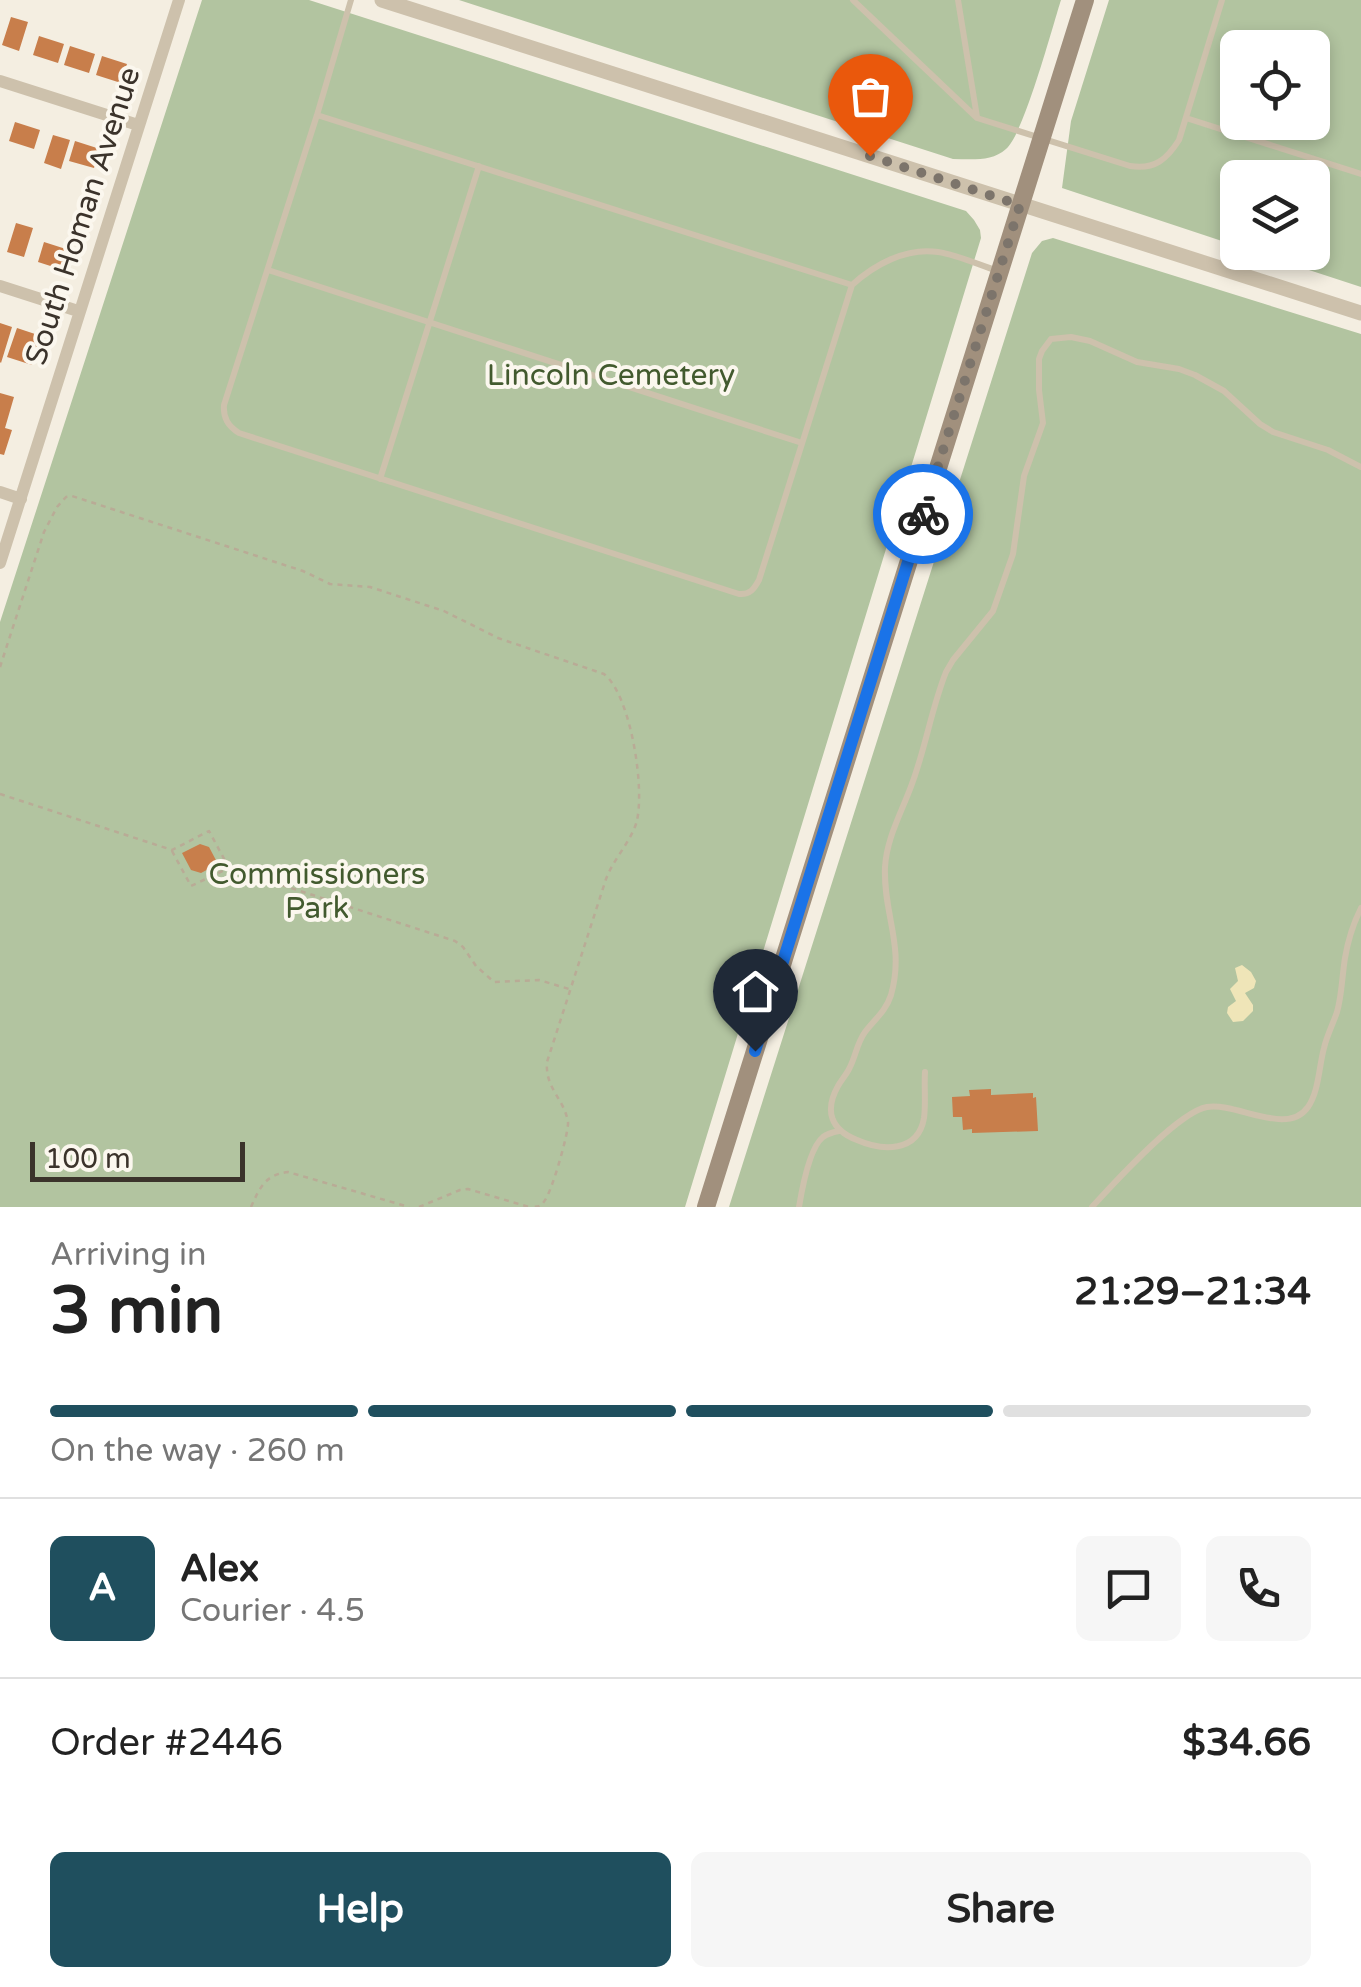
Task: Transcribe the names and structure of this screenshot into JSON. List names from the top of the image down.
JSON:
{
  "streets": {
    "street": ["South Homan Avenue"]
  },
  "parks": ["Lincoln Cemetery", "Commissioners Park"],
  "scale_bar": "100 m",
  "page": {
    "scale": "100 m",
    "heading": ["3 min", "Arriving in", "21:29–21:34"],
    "panel": [
      "Alex",
      "Courier · 4.5",
      "Order #2446",
      "$34.66"
    ],
    "bar": "On the way · 260 m",
    "round": "A",
    "buttons": ["Help", "Share"]
  }
}
